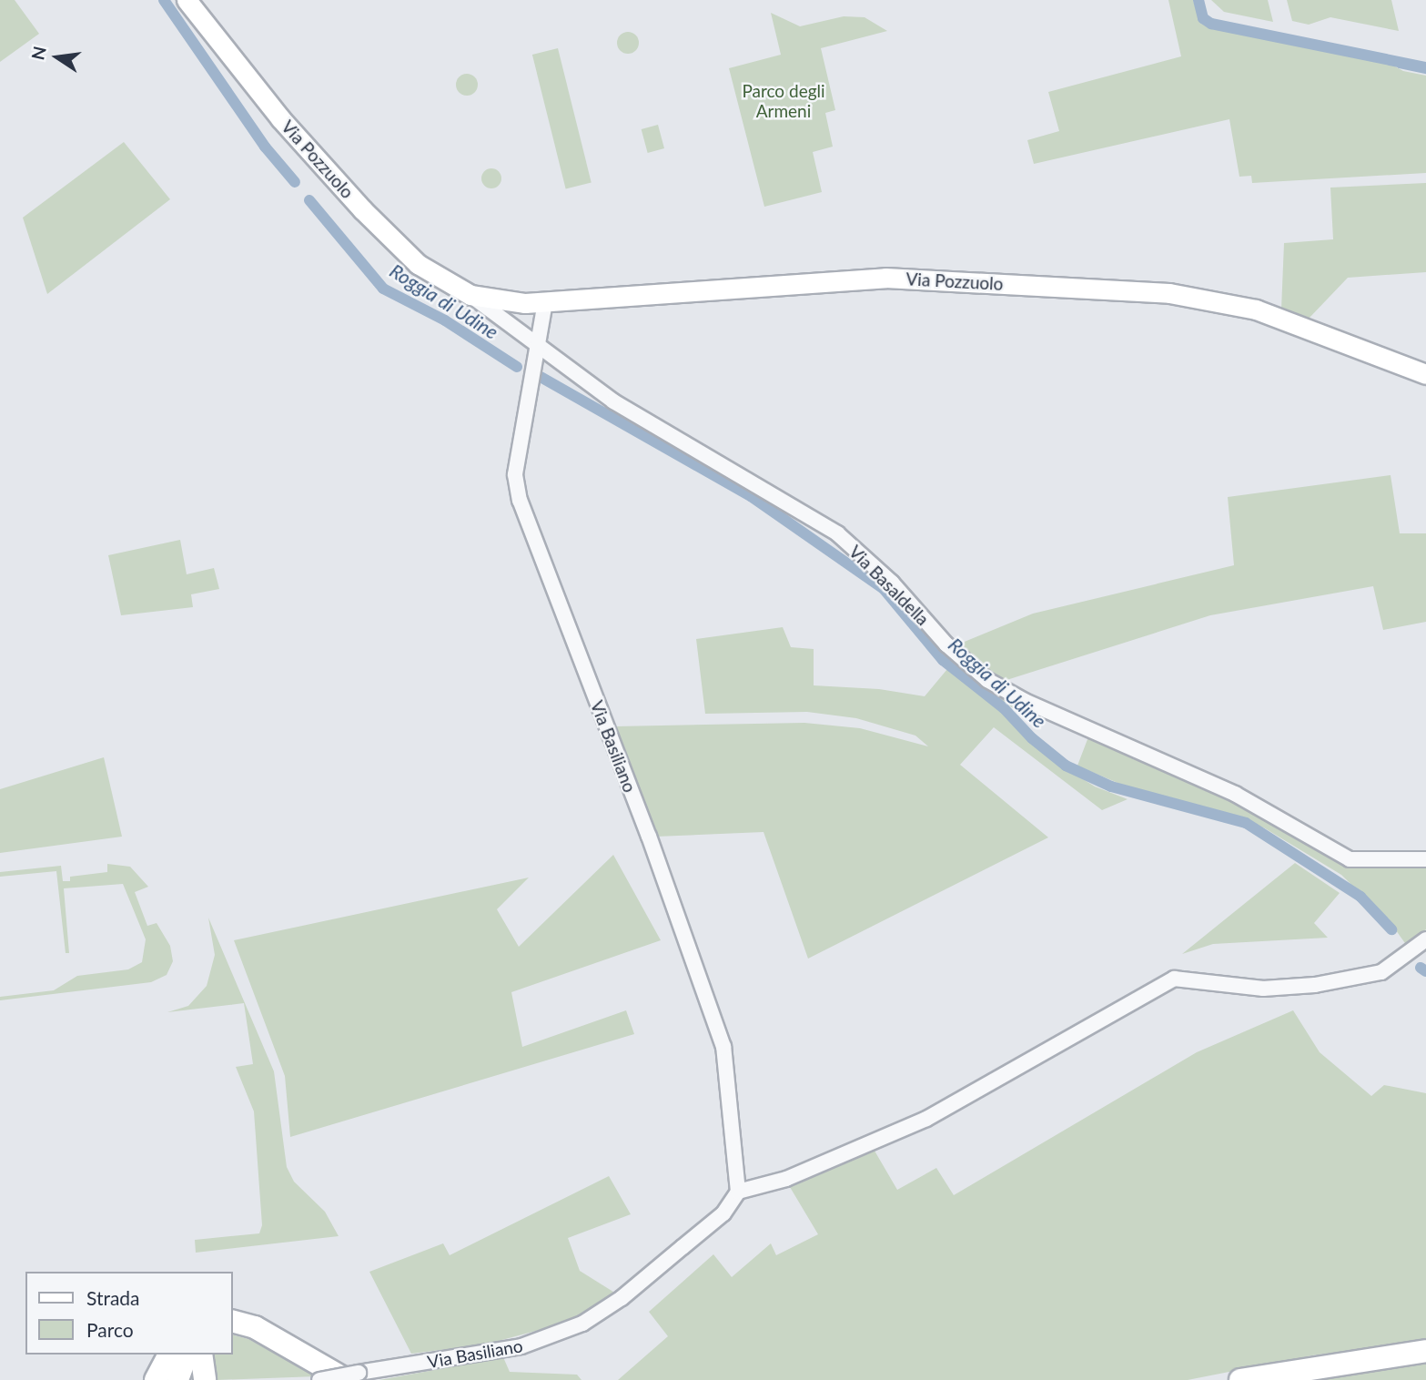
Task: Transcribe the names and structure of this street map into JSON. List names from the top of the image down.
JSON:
{
  "streets": {
    "main road": ["Via Pozzuolo"],
    "street": ["Via Basaldella", "Via Basiliano"]
  },
  "crossings": [
    ["Via Pozzuolo", "Via Basaldella"],
    ["Via Pozzuolo", "Via Basiliano"],
    ["Via Basaldella", "Via Basiliano"]
  ],
  "water": ["Roggia di Udine"],
  "parks": ["Parco degli Armeni"],
  "legend": ["Strada", "Parco"],
  "north": "left"
}
